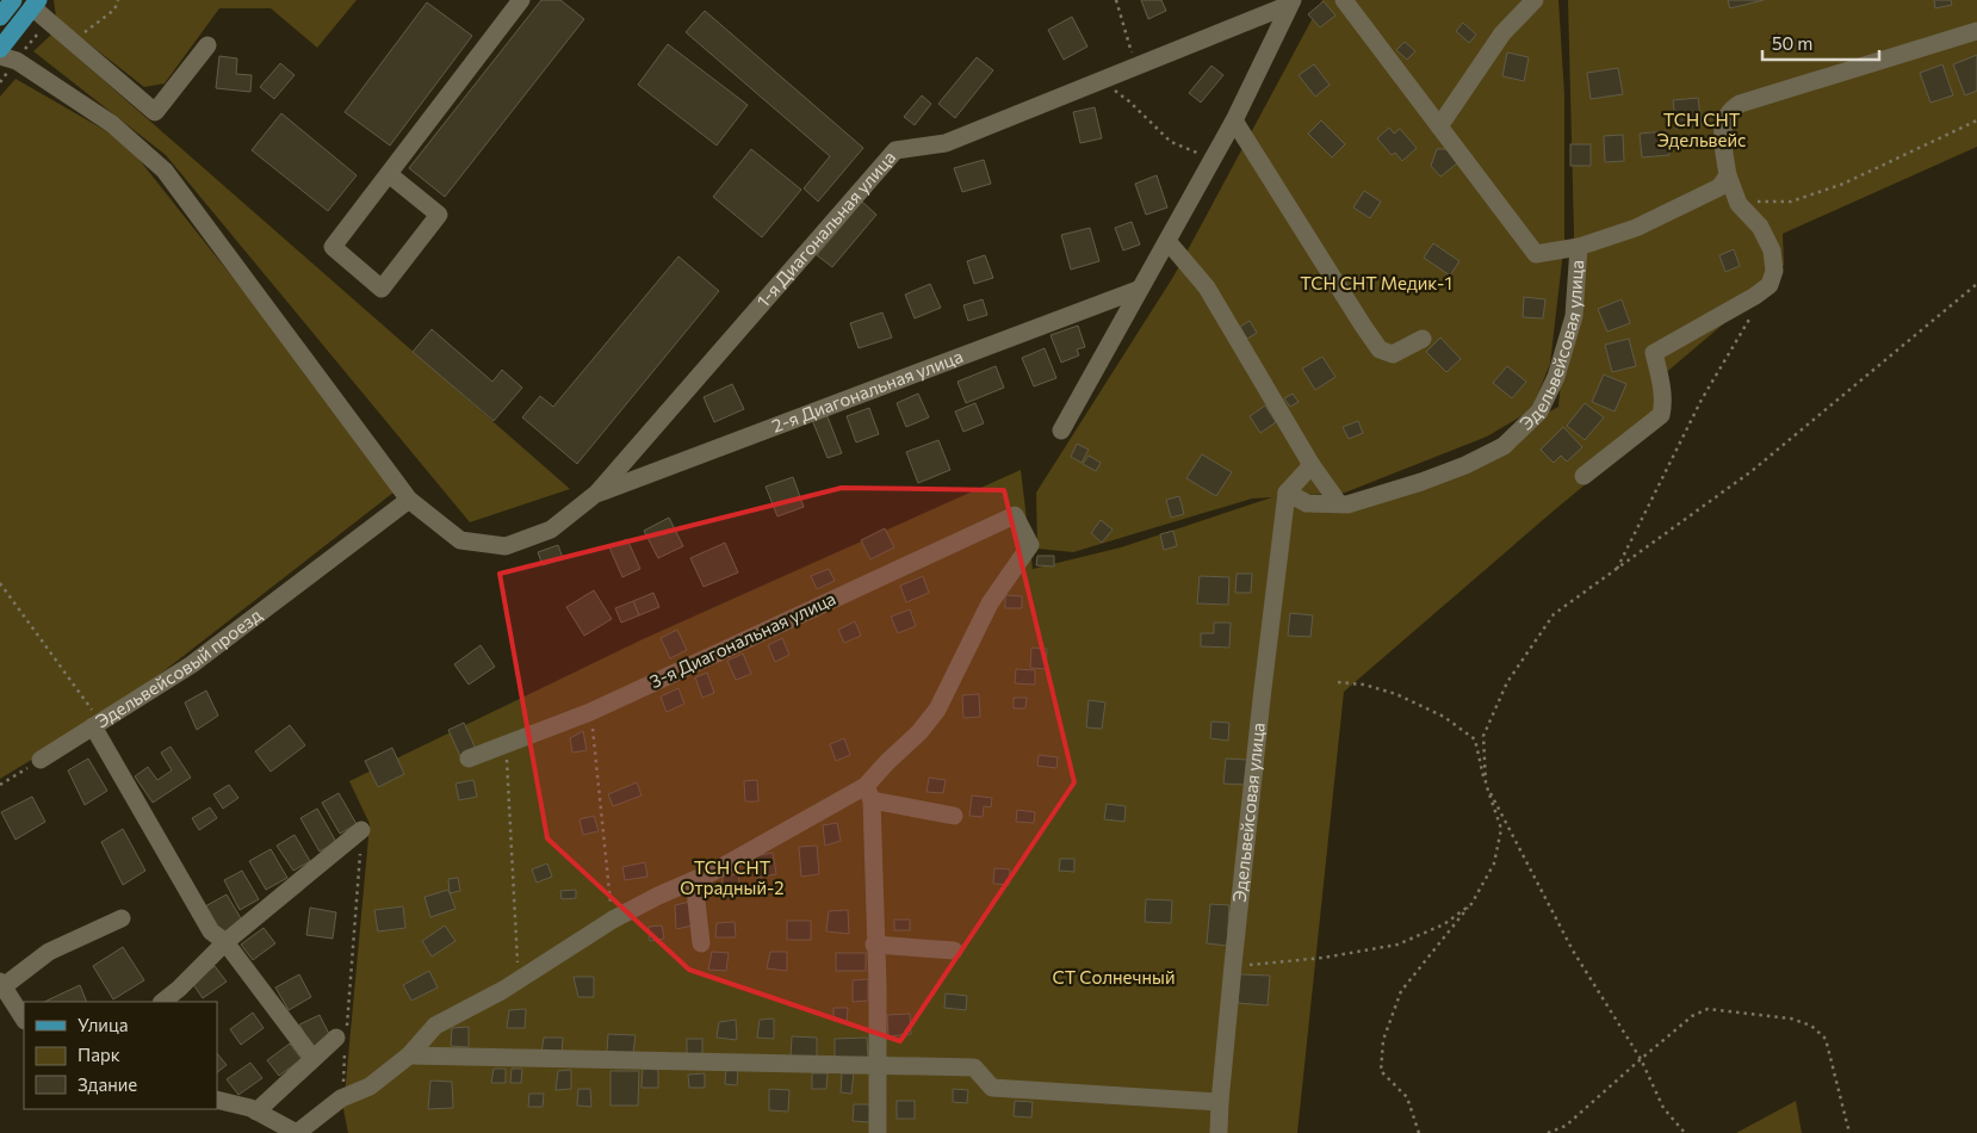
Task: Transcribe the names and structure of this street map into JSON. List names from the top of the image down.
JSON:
{
  "streets": {
    "street": [
      "1-я Диагональная улица",
      "Эдельвейсовая улица",
      "2-я Диагональная улица",
      "3-я Диагональная улица",
      "Эдельвейсовый проезд"
    ]
  },
  "crossings": [
    ["1-я Диагональная улица", "2-я Диагональная улица"]
  ],
  "parks": [
    "ТСН СНТ Эдельвейс",
    "ТСН СНТ Медик-1",
    "ТСН СНТ Отрадный-2",
    "СТ Солнечный"
  ],
  "legend": ["Улица", "Парк", "Здание"],
  "scale_bar": "50 m"
}
